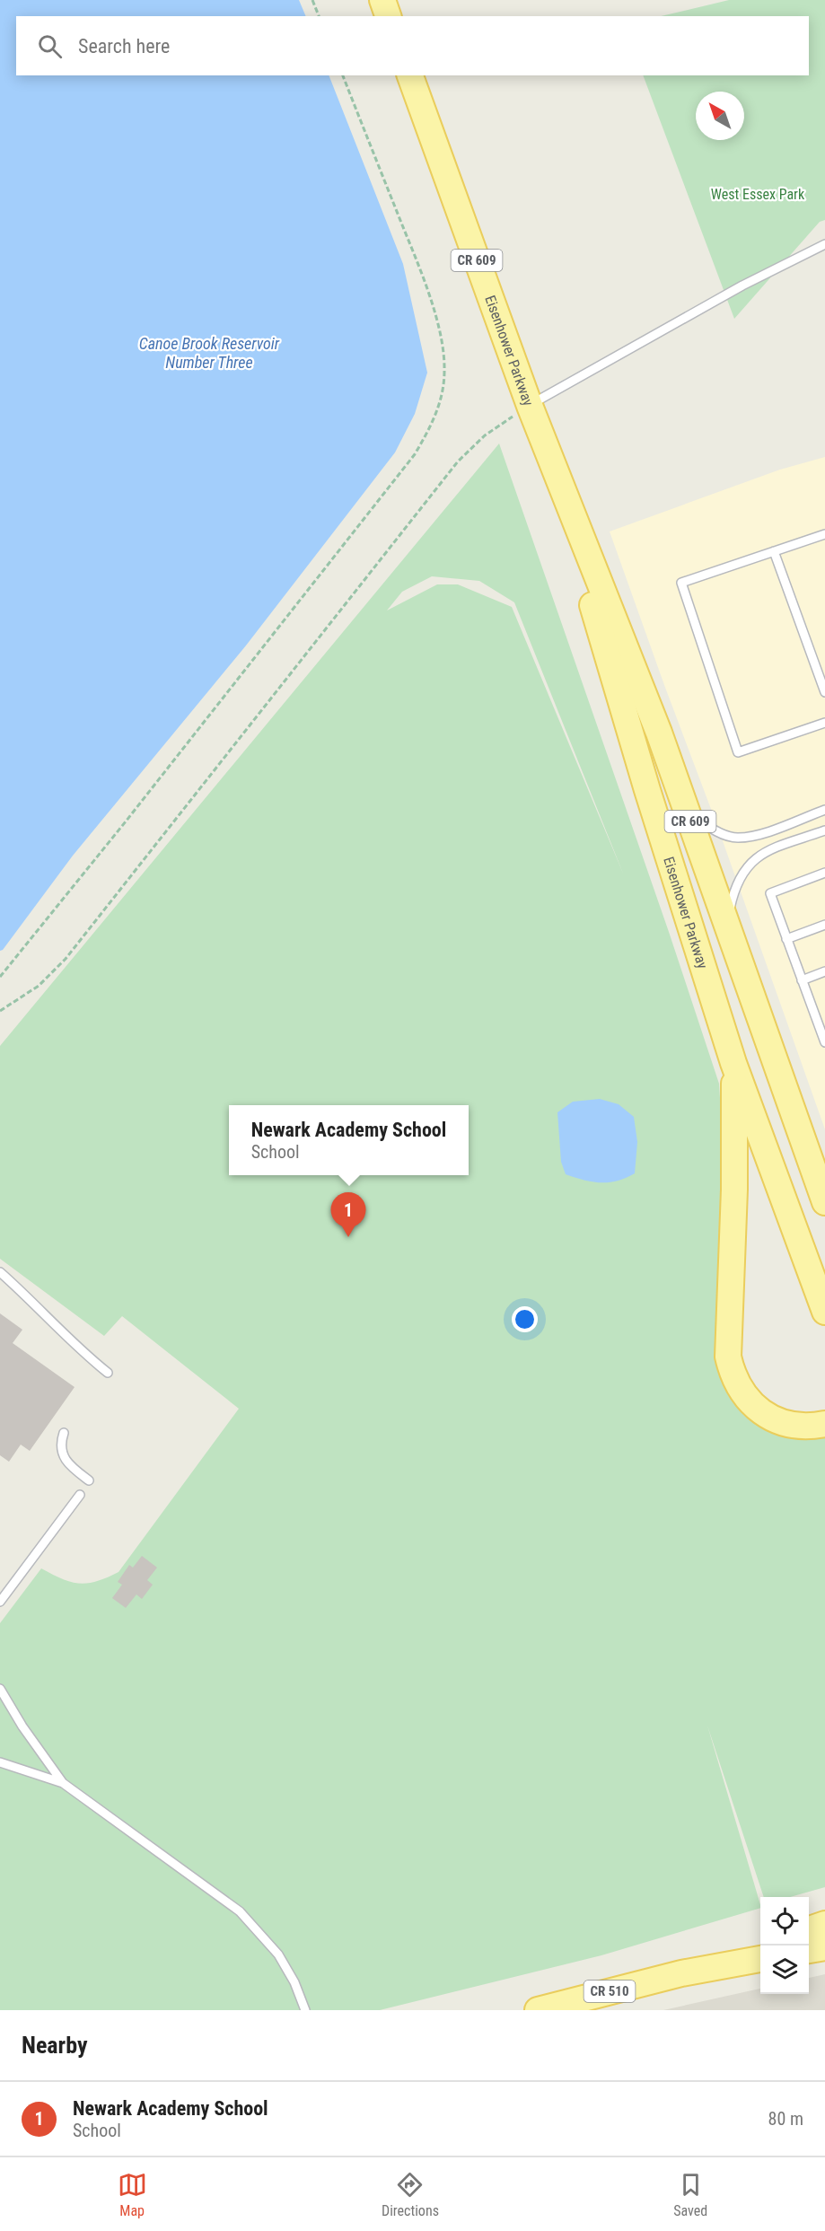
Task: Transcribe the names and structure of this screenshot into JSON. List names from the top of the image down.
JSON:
{
  "streets": {
    "main road": ["CR 609", "Eisenhower Parkway", "CR 510"]
  },
  "water": ["Canoe Brook Reservoir Number Three"],
  "parks": ["West Essex Park"],
  "north": "top left",
  "page": {
    "search": "Search here",
    "popup": ["Newark Academy School", "School"],
    "pins": "1",
    "heading": "Nearby",
    "list": [
      {
        "mark": "1",
        "name": "Newark Academy School",
        "note": "School",
        "value": "80 m"
      }
    ],
    "nav": ["Map", "Directions", "Saved"]
  }
}
